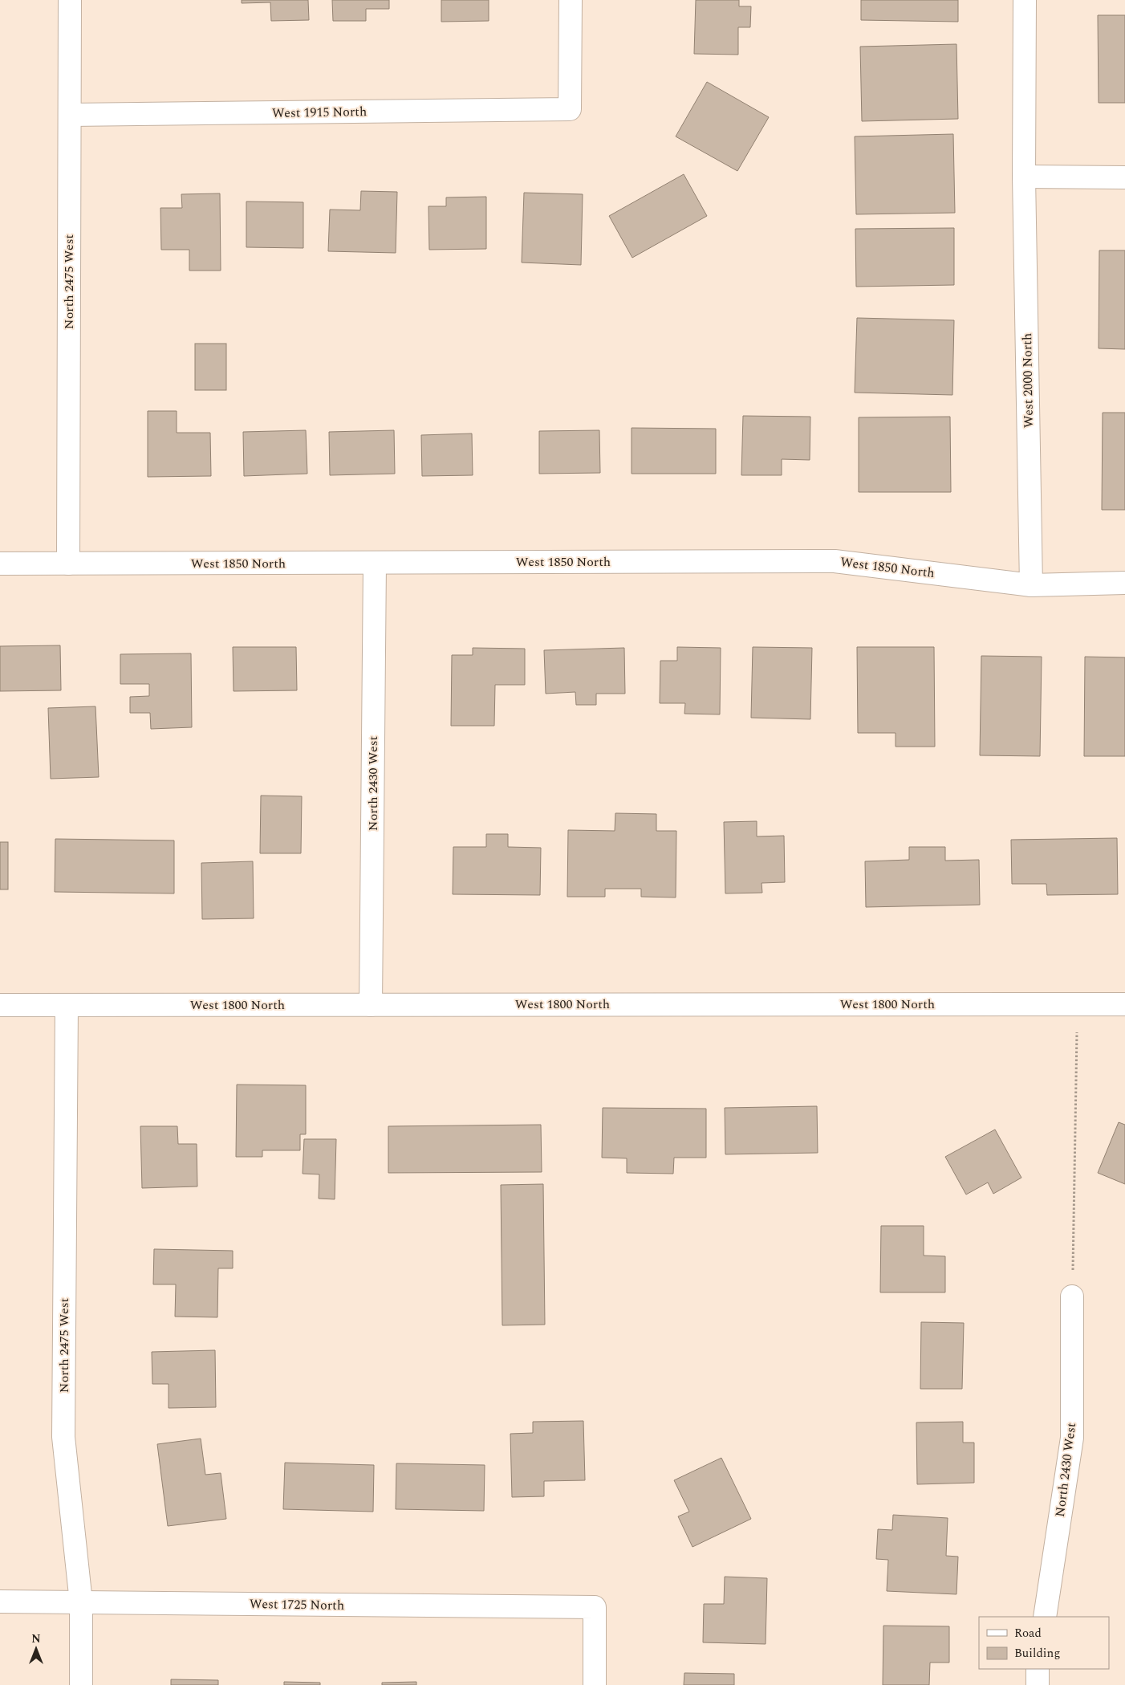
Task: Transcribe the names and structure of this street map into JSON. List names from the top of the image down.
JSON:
{
  "streets": {
    "street": [
      "West 1915 North",
      "North 2475 West",
      "West 2000 North",
      "West 1850 North",
      "North 2430 West",
      "West 1800 North",
      "West 1725 North"
    ]
  },
  "crossings": [
    ["West 1915 North", "North 2475 West"],
    ["North 2475 West", "West 1850 North"],
    ["North 2475 West", "West 1800 North"],
    ["North 2475 West", "West 1725 North"],
    ["West 2000 North", "West 1850 North"],
    ["West 1850 North", "North 2430 West"],
    ["North 2430 West", "West 1800 North"]
  ],
  "legend": ["Road", "Building"],
  "north": "top"
}
